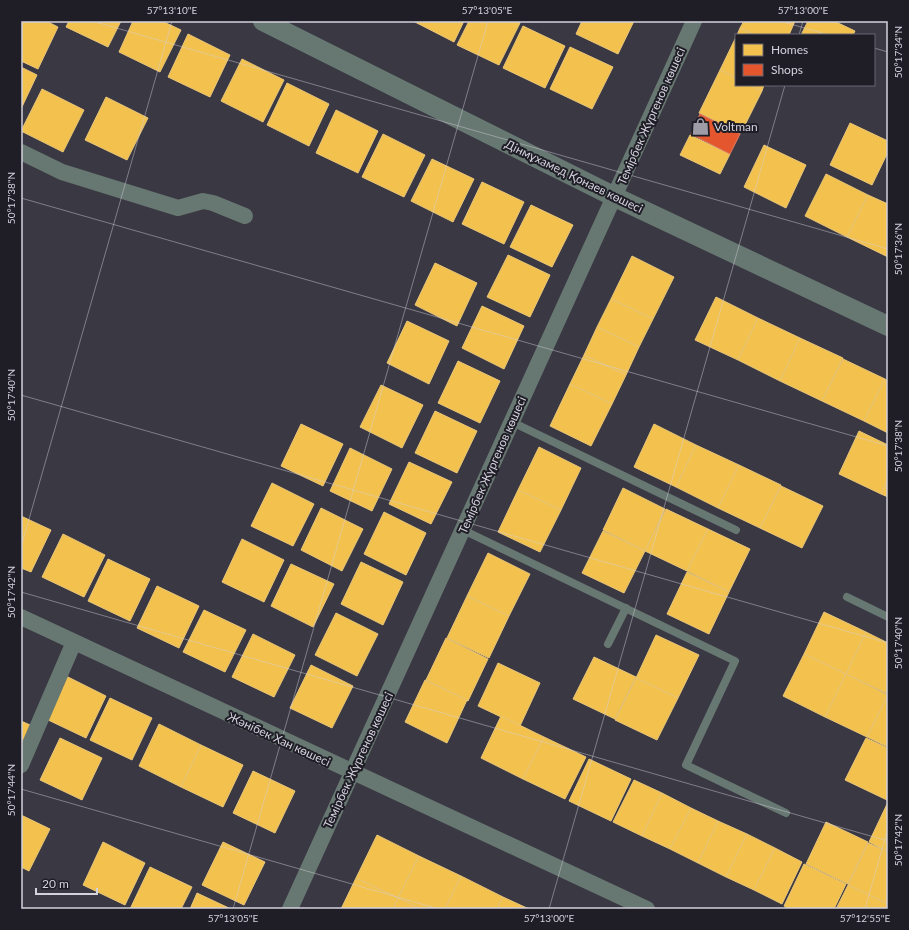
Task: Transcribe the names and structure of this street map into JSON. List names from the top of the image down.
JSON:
{
  "streets": {
    "street": ["Темірбек Жүргенов көшесі", "Дінмұхамед Қонаев көшесі", "Жәнібек Хан көшесі"]
  },
  "crossings": [
    ["Темірбек Жүргенов көшесі", "Дінмұхамед Қонаев көшесі"],
    ["Темірбек Жүргенов көшесі", "Жәнібек Хан көшесі"]
  ],
  "places": {
    "shop": ["Voltman"]
  },
  "legend": ["Homes", "Shops"],
  "scale_bar": "20 m",
  "coordinates": [
    "57°13'10\"E",
    "57°13'05\"E",
    "57°13'00\"E",
    "50°17'34\"N",
    "50°17'38\"N",
    "50°17'36\"N",
    "50°17'40\"N",
    "50°17'42\"N",
    "50°17'44\"N",
    "57°12'55\"E"
  ]
}
